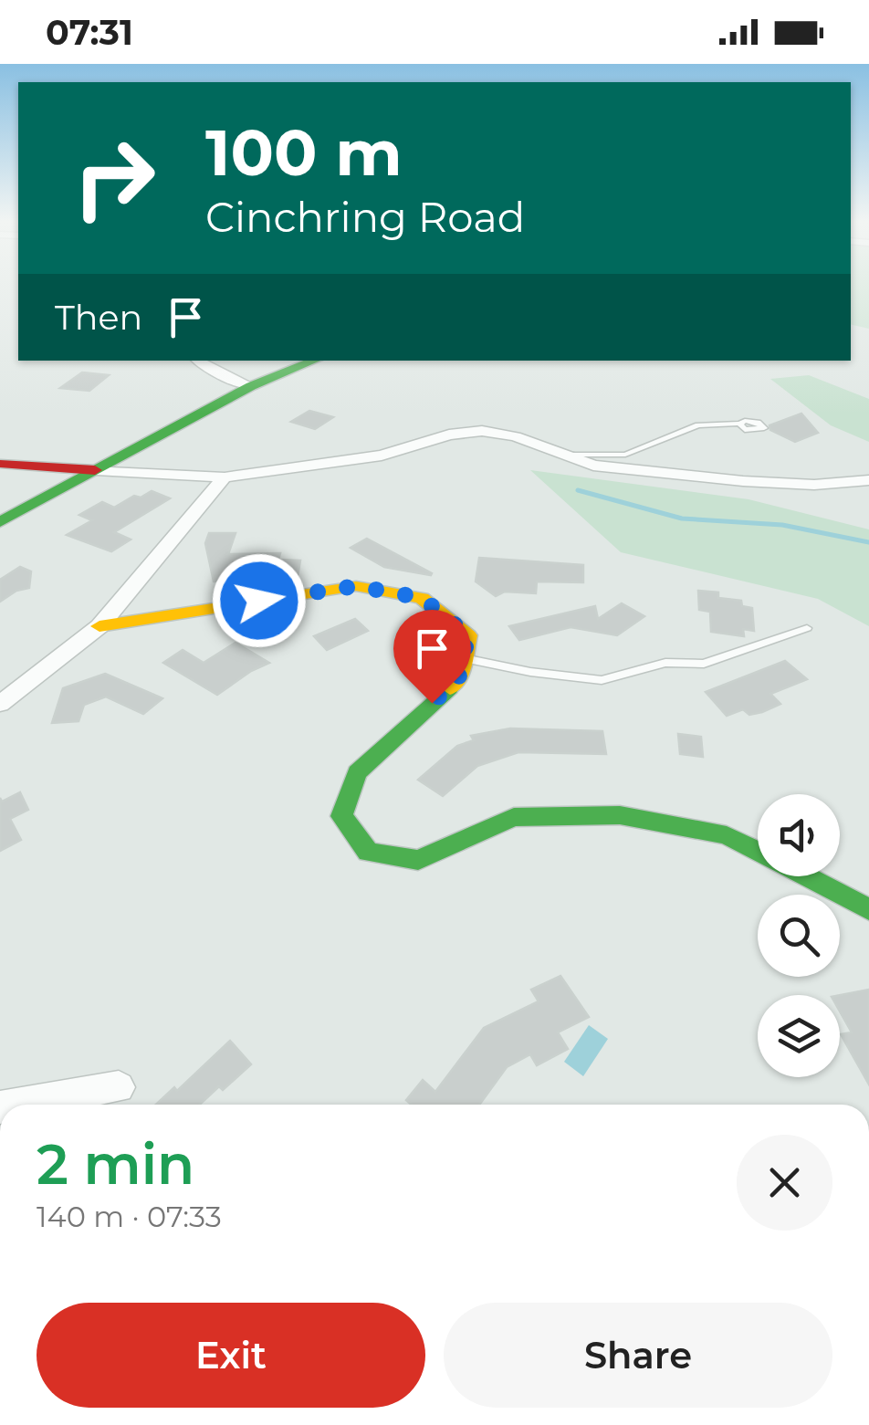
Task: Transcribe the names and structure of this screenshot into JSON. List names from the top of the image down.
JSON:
{
  "page": {
    "status": "07:31",
    "turn": ["100 m", "Cinchring Road"],
    "then": "Then",
    "heading": ["2 min", "140 m · 07:33"],
    "buttons": ["Exit", "Share"]
  }
}
